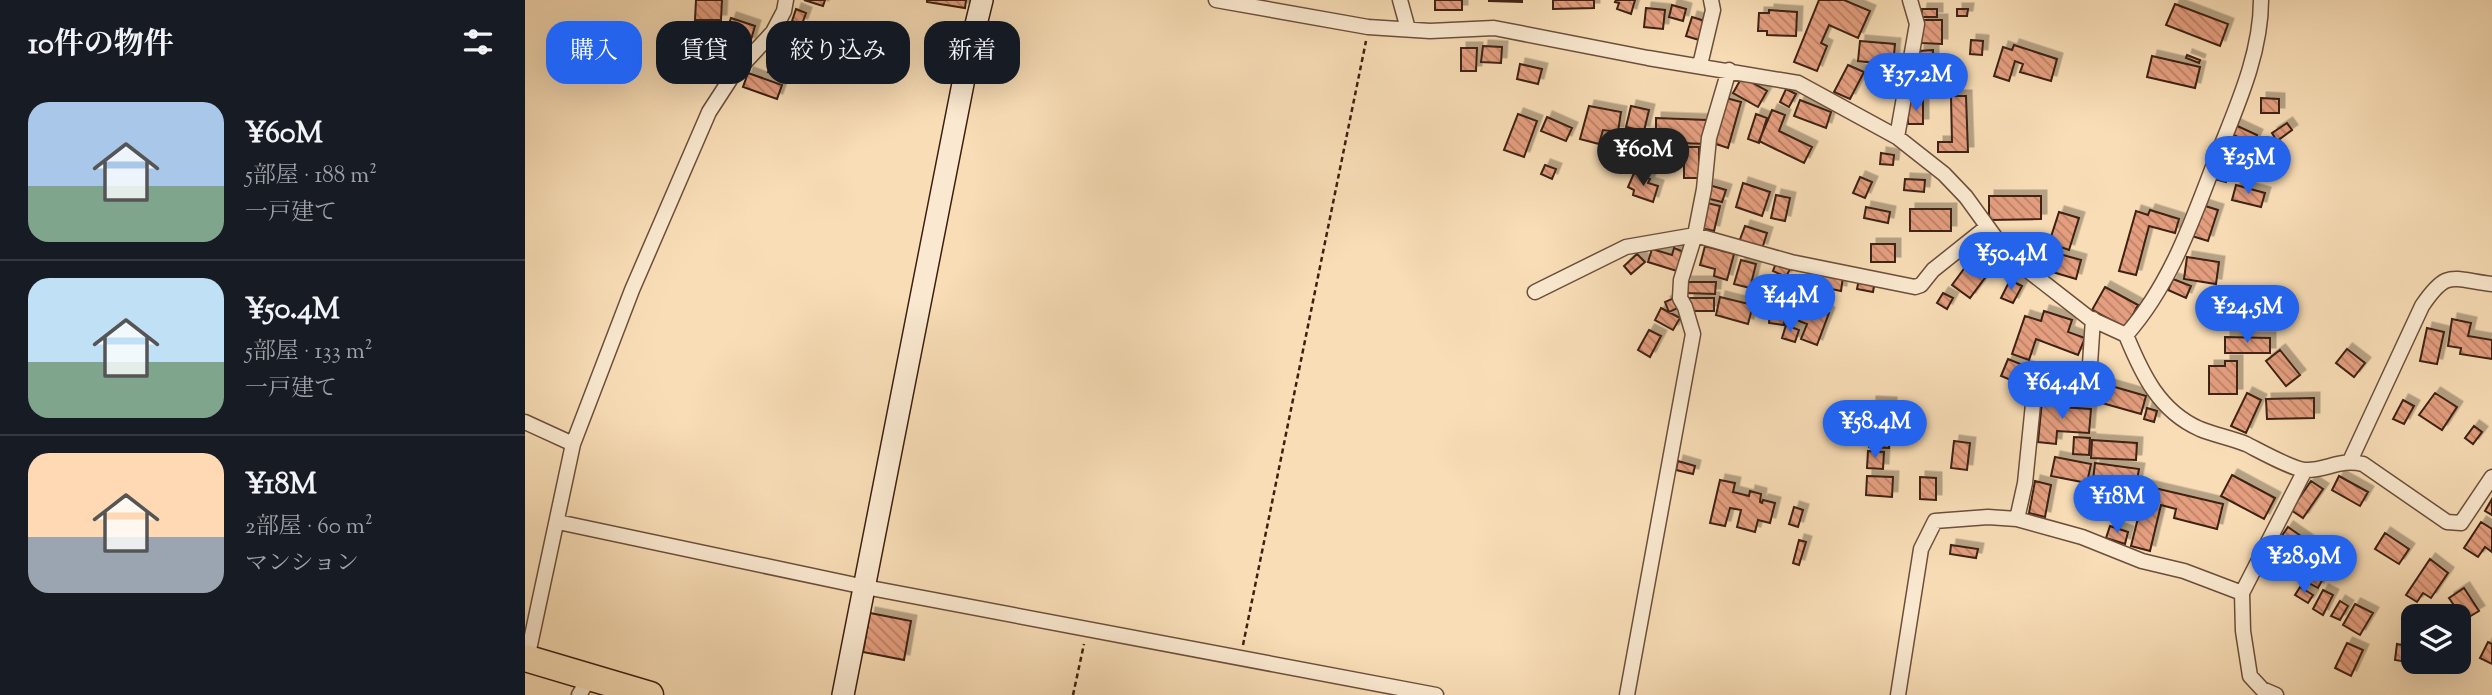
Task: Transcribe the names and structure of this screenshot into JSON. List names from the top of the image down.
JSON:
{
  "page": {
    "heading": "10件の物件",
    "chip": [
      "購入",
      "賃貸",
      "絞り込み",
      "新着"
    ],
    "price": [
      "¥37.2M",
      "¥60M",
      "¥25M",
      "¥50.4M",
      "¥44M",
      "¥24.5M",
      "¥64.4M",
      "¥58.4M",
      "¥18M",
      "¥28.9M"
    ],
    "list": [
      {
        "name": "¥60M",
        "note": "5部屋 · 188 m² · 一戸建て"
      },
      {
        "name": "¥50.4M",
        "note": "5部屋 · 133 m² · 一戸建て"
      },
      {
        "name": "¥18M",
        "note": "2部屋 · 60 m² · マンション"
      }
    ]
  }
}
